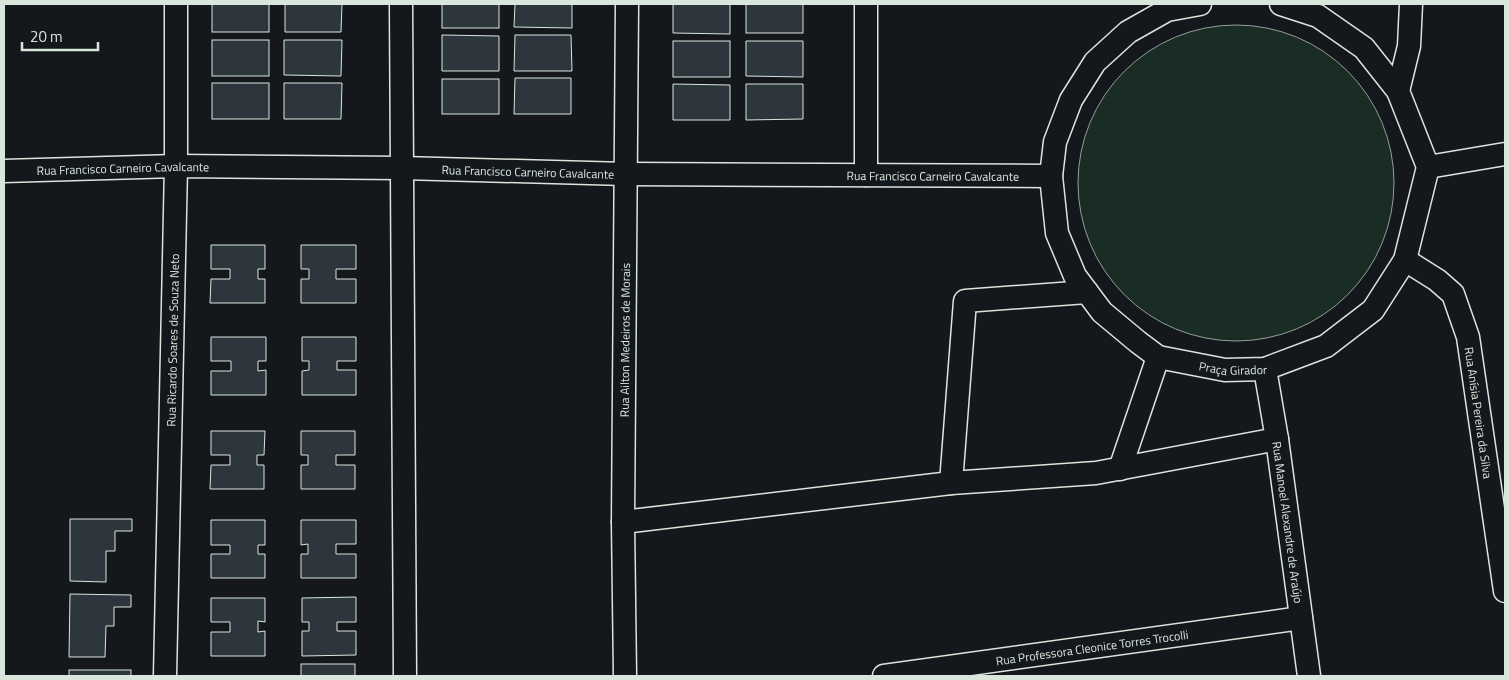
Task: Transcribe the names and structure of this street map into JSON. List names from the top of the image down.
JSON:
{
  "streets": {
    "street": [
      "Rua Francisco Carneiro Cavalcante",
      "Rua Ricardo Soares de Souza Neto",
      "Rua Ailton Medeiros de Morais",
      "Praça Girador",
      "Rua Anísia Pereira da Silva",
      "Rua Manoel Alexandre de Araújo",
      "Rua Professora Cleonice Torres Trocolli"
    ]
  },
  "crossings": [
    ["Rua Francisco Carneiro Cavalcante", "Rua Ricardo Soares de Souza Neto"],
    ["Rua Francisco Carneiro Cavalcante", "Rua Ailton Medeiros de Morais"],
    ["Rua Francisco Carneiro Cavalcante", "Praça Girador"],
    ["Praça Girador", "Rua Anísia Pereira da Silva"],
    ["Praça Girador", "Rua Manoel Alexandre de Araújo"],
    ["Rua Manoel Alexandre de Araújo", "Rua Professora Cleonice Torres Trocolli"]
  ],
  "scale_bar": "20 m"
}
